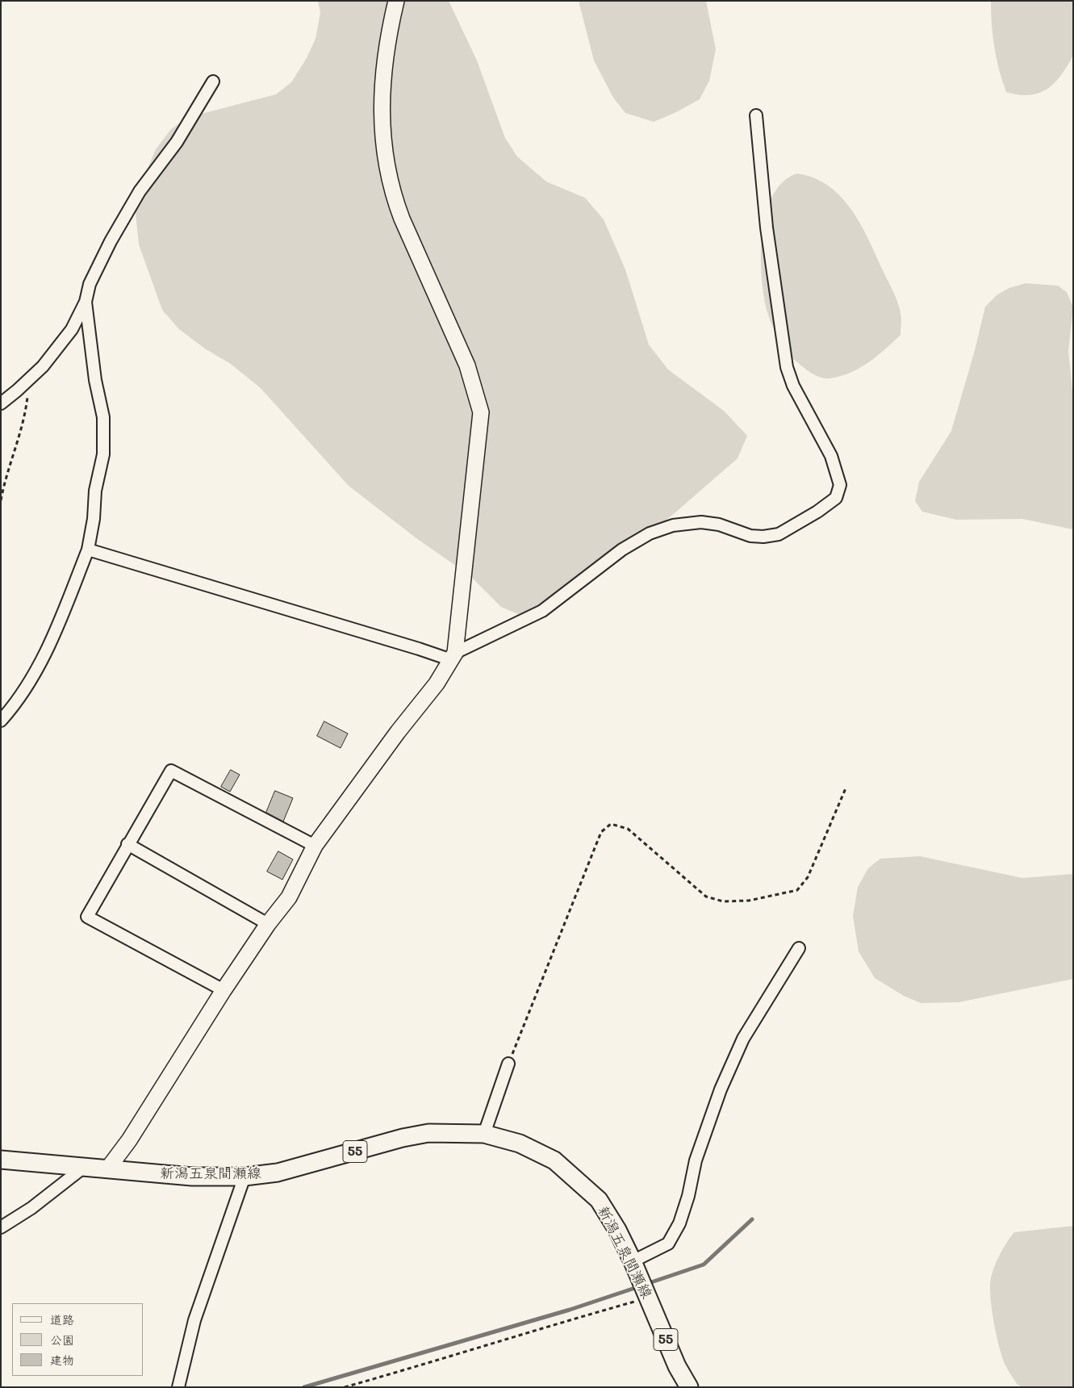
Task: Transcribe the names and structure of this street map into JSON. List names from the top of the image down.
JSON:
{
  "streets": {
    "main road": ["55", "新潟五泉間瀬線"]
  },
  "legend": ["道路", "公園", "建物"]
}
